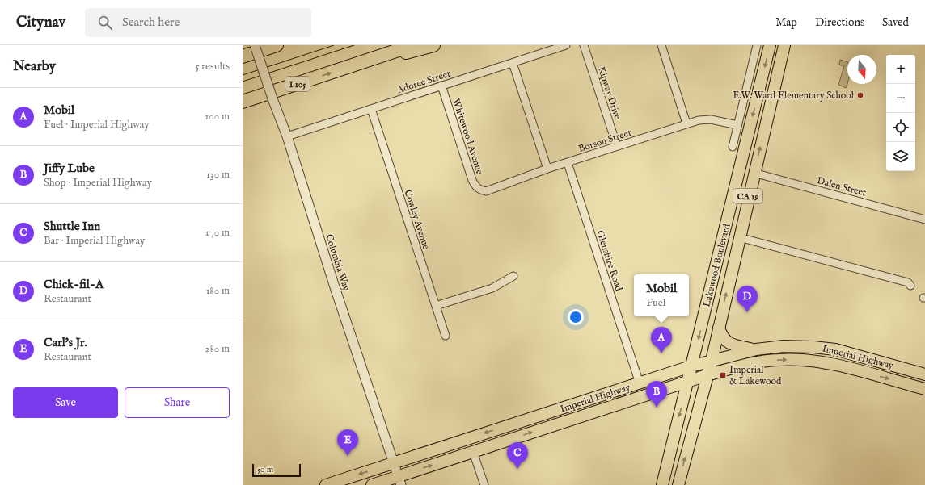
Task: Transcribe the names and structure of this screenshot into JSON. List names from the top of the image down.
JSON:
{
  "streets": {
    "highway": ["I 105"],
    "main road": ["CA 19", "Lakewood Boulevard", "Imperial Highway"],
    "street": [
      "Adoree Street",
      "Kipway Drive",
      "Whitewood Avenue",
      "Borson Street",
      "Dalen Street",
      "Cowley Avenue",
      "Glenshire Road",
      "Columbia Way"
    ]
  },
  "crossings": [
    ["Adoree Street", "Whitewood Avenue"],
    ["Adoree Street", "Cowley Avenue"],
    ["Adoree Street", "Columbia Way"],
    ["Kipway Drive", "Borson Street"],
    ["Whitewood Avenue", "Borson Street"],
    ["Borson Street", "Glenshire Road"],
    ["Dalen Street", "Lakewood Boulevard"],
    ["Glenshire Road", "Imperial Highway"],
    ["Columbia Way", "Imperial Highway"],
    ["Lakewood Boulevard", "Imperial Highway"]
  ],
  "places": {
    "other": ["E.W. Ward Elementary School"],
    "transit": ["Imperial & Lakewood"]
  },
  "scale_bar": "50 m",
  "north": "bottom",
  "page": {
    "header": "Citynav",
    "search": "Search here",
    "nav": ["Map", "Directions", "Saved"],
    "heading": ["Nearby", "5 results"],
    "map_buttons": ["+", "−"],
    "list": [
      {
        "mark": "A",
        "name": "Mobil",
        "note": "Fuel · Imperial Highway",
        "value": "100 m"
      },
      {
        "mark": "B",
        "name": "Jiffy Lube",
        "note": "Shop · Imperial Highway",
        "value": "130 m"
      },
      {
        "mark": "C",
        "name": "Shuttle Inn",
        "note": "Bar · Imperial Highway",
        "value": "170 m"
      },
      {
        "mark": "D",
        "name": "Chick-fil-A",
        "note": "Restaurant",
        "value": "180 m"
      },
      {
        "mark": "E",
        "name": "Carl's Jr.",
        "note": "Restaurant",
        "value": "280 m"
      }
    ],
    "popup": ["Mobil", "Fuel"],
    "pins": [
      "D",
      "A",
      "B",
      "E",
      "C"
    ],
    "buttons": ["Save", "Share"],
    "scale": "50 m"
  }
}
